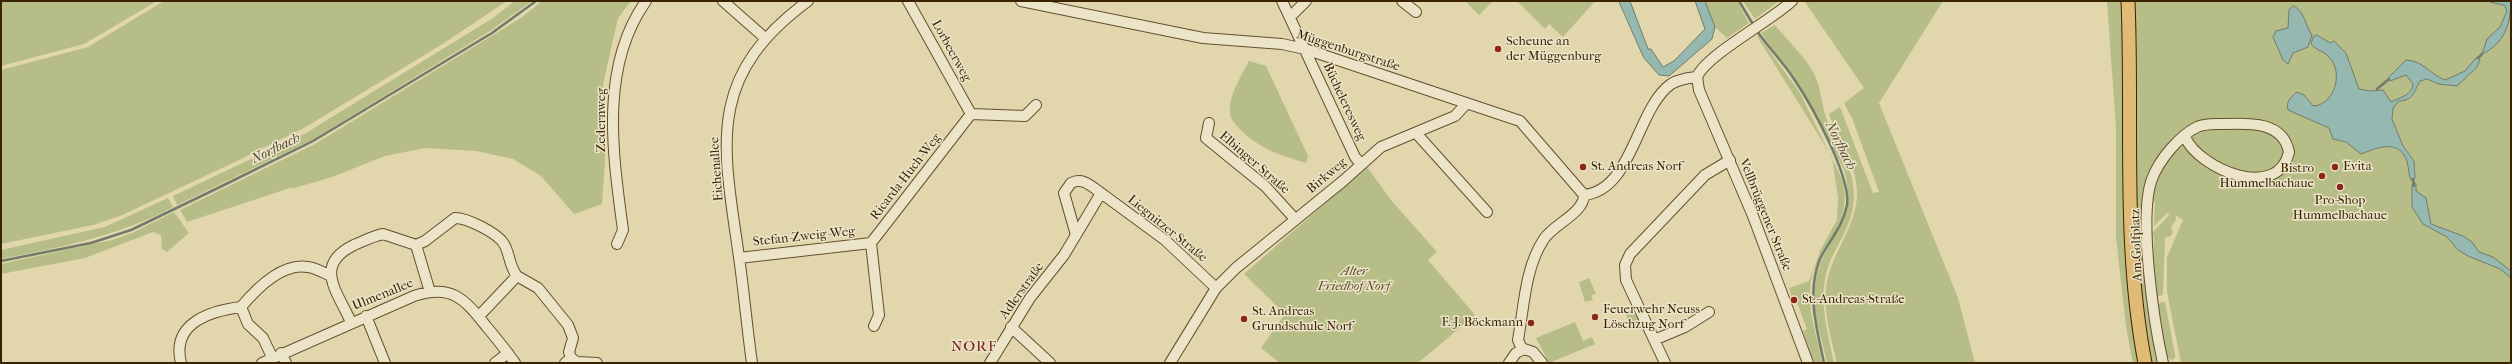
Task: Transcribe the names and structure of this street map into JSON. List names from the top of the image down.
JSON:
{
  "streets": {
    "street": [
      "Lorbeerweg",
      "Müggenburgstraße",
      "Bücheleresweg",
      "Zedernweg",
      "Elbinger Straße",
      "Eichenallee",
      "Birkweg",
      "Ricarda-Huch-Weg",
      "Vellbrüggener Straße",
      "Liegnitzer Straße",
      "Stefan-Zweig-Weg",
      "Am Golfplatz",
      "Adlerstraße",
      "Ulmenallee"
    ]
  },
  "crossings": [
    ["Lorbeerweg", "Ricarda-Huch-Weg"],
    ["Müggenburgstraße", "Bücheleresweg"],
    ["Müggenburgstraße", "Birkweg"],
    ["Bücheleresweg", "Birkweg"],
    ["Elbinger Straße", "Birkweg"],
    ["Eichenallee", "Stefan-Zweig-Weg"],
    ["Birkweg", "Liegnitzer Straße"],
    ["Ricarda-Huch-Weg", "Stefan-Zweig-Weg"],
    ["Liegnitzer Straße", "Adlerstraße"]
  ],
  "districts": ["NORF"],
  "water": ["Norfbach"],
  "parks": ["Alter Friedhof Norf"],
  "places": [
    "Scheune an der Müggenburg",
    "St. Andreas Norf",
    "Evita",
    "Bistro Hummelbachaue",
    "Pro-Shop Hummelbachaue",
    "St.-Andreas-Straße",
    "Feuerwehr Neuss Löschzug Norf",
    "St. Andreas Grundschule Norf",
    "F.-J. Böckmann"
  ]
}
